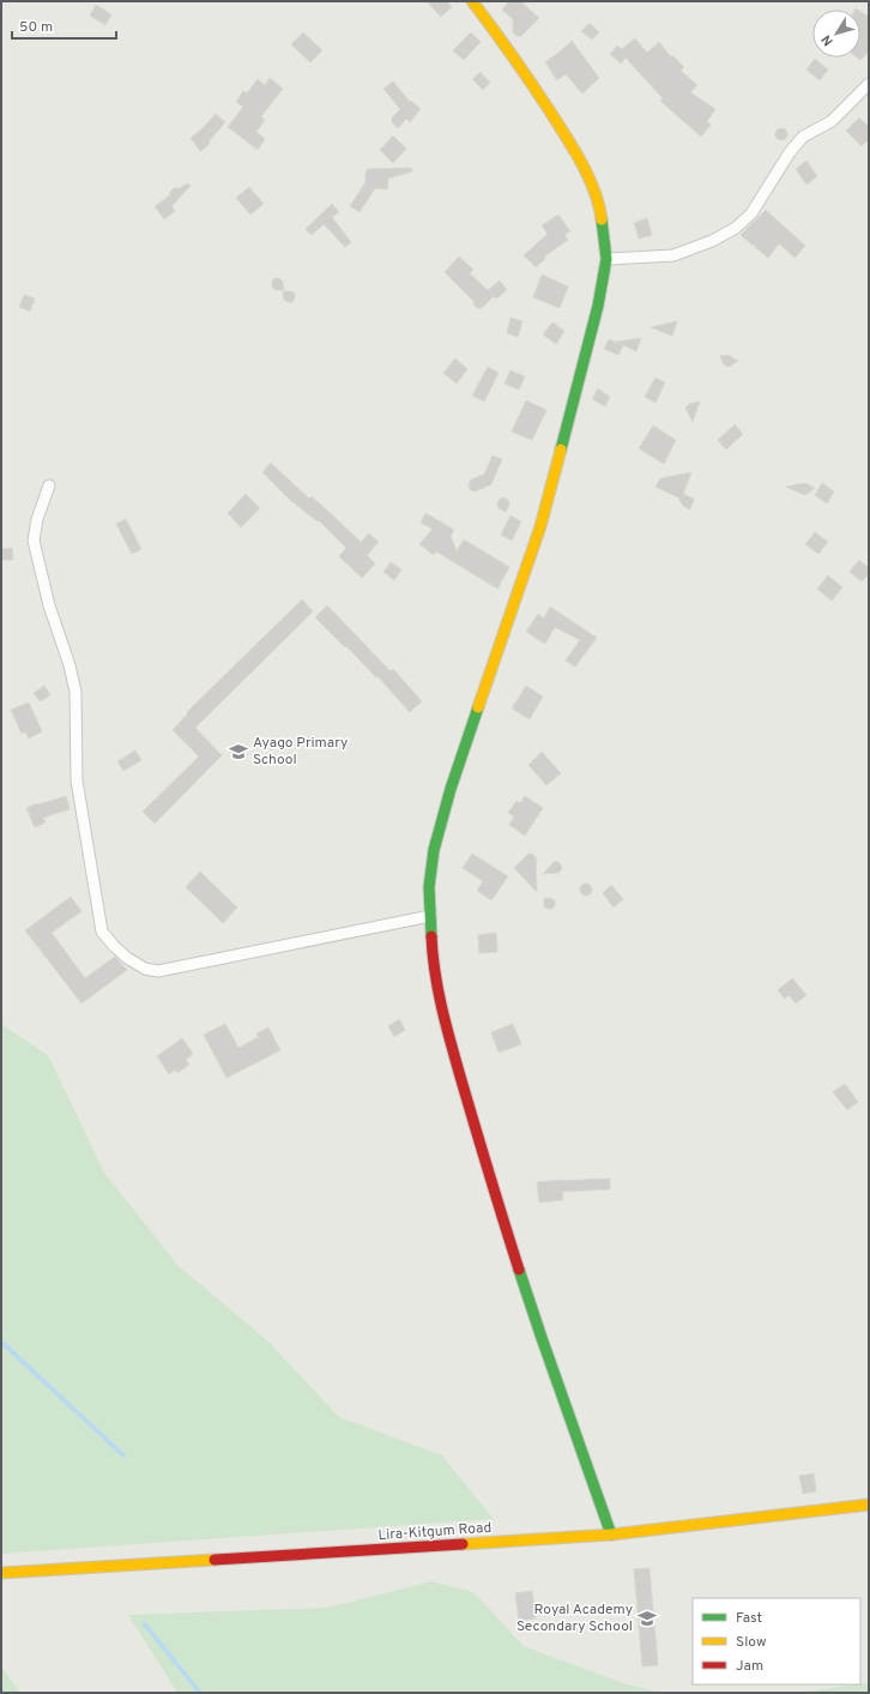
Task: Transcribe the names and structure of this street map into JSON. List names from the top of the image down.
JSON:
{
  "streets": {
    "street": ["Lira-Kitgum Road"]
  },
  "places": {
    "school or university": ["Ayago Primary School", "Royal Academy Secondary School"]
  },
  "legend": ["Fast", "Slow", "Jam"],
  "scale_bar": "50 m",
  "north": "bottom left"
}
